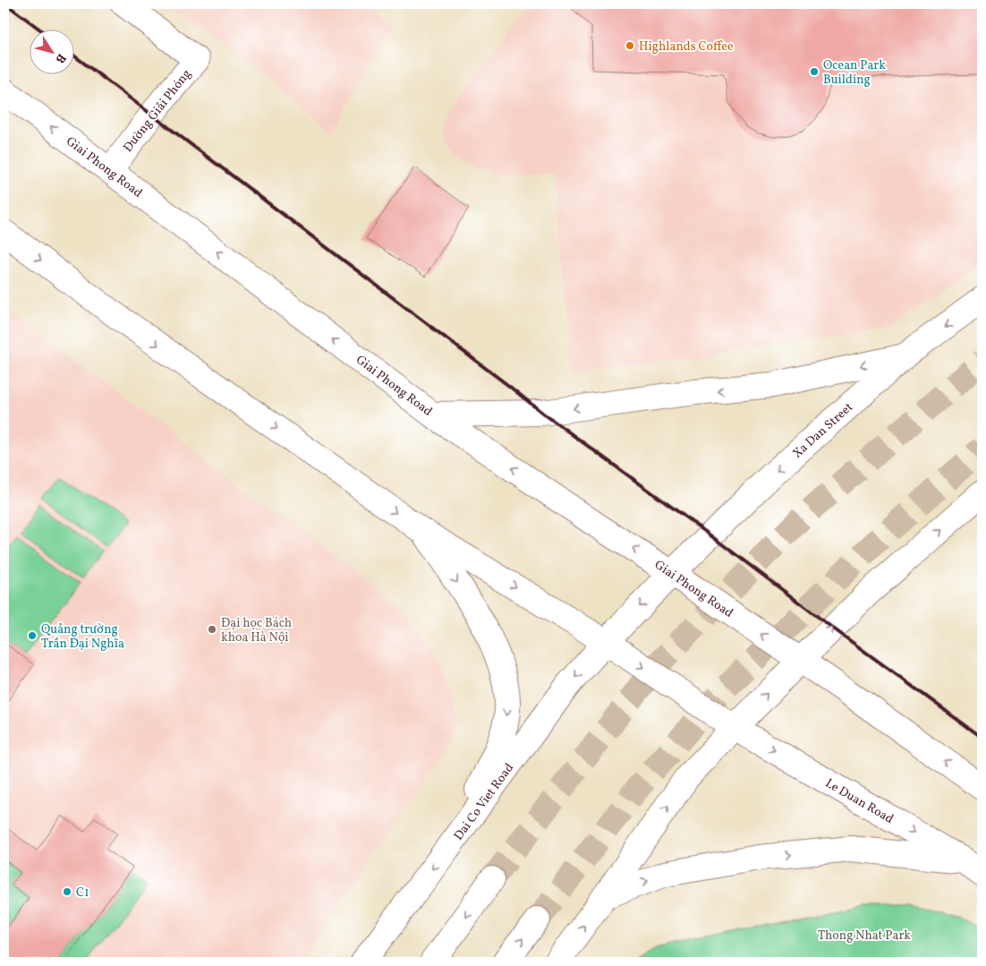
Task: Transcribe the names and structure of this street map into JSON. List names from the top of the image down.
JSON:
{
  "streets": {
    "main road": [
      "Đường Giải Phóng",
      "Giai Phong Road",
      "Xa Dan Street",
      "Le Duan Road",
      "Dai Co Viet Road"
    ]
  },
  "crossings": [
    ["Đường Giải Phóng", "Giai Phong Road"],
    ["Giai Phong Road", "Xa Dan Street"],
    ["Xa Dan Street", "Dai Co Viet Road"]
  ],
  "parks": ["Thong Nhat Park"],
  "places": [
    "Highlands Coffee",
    "Ocean Park Building",
    "Đại học Bách khoa Hà Nội",
    "Quảng trường Trần Đại Nghĩa",
    "C1"
  ],
  "north": "bottom right"
}
